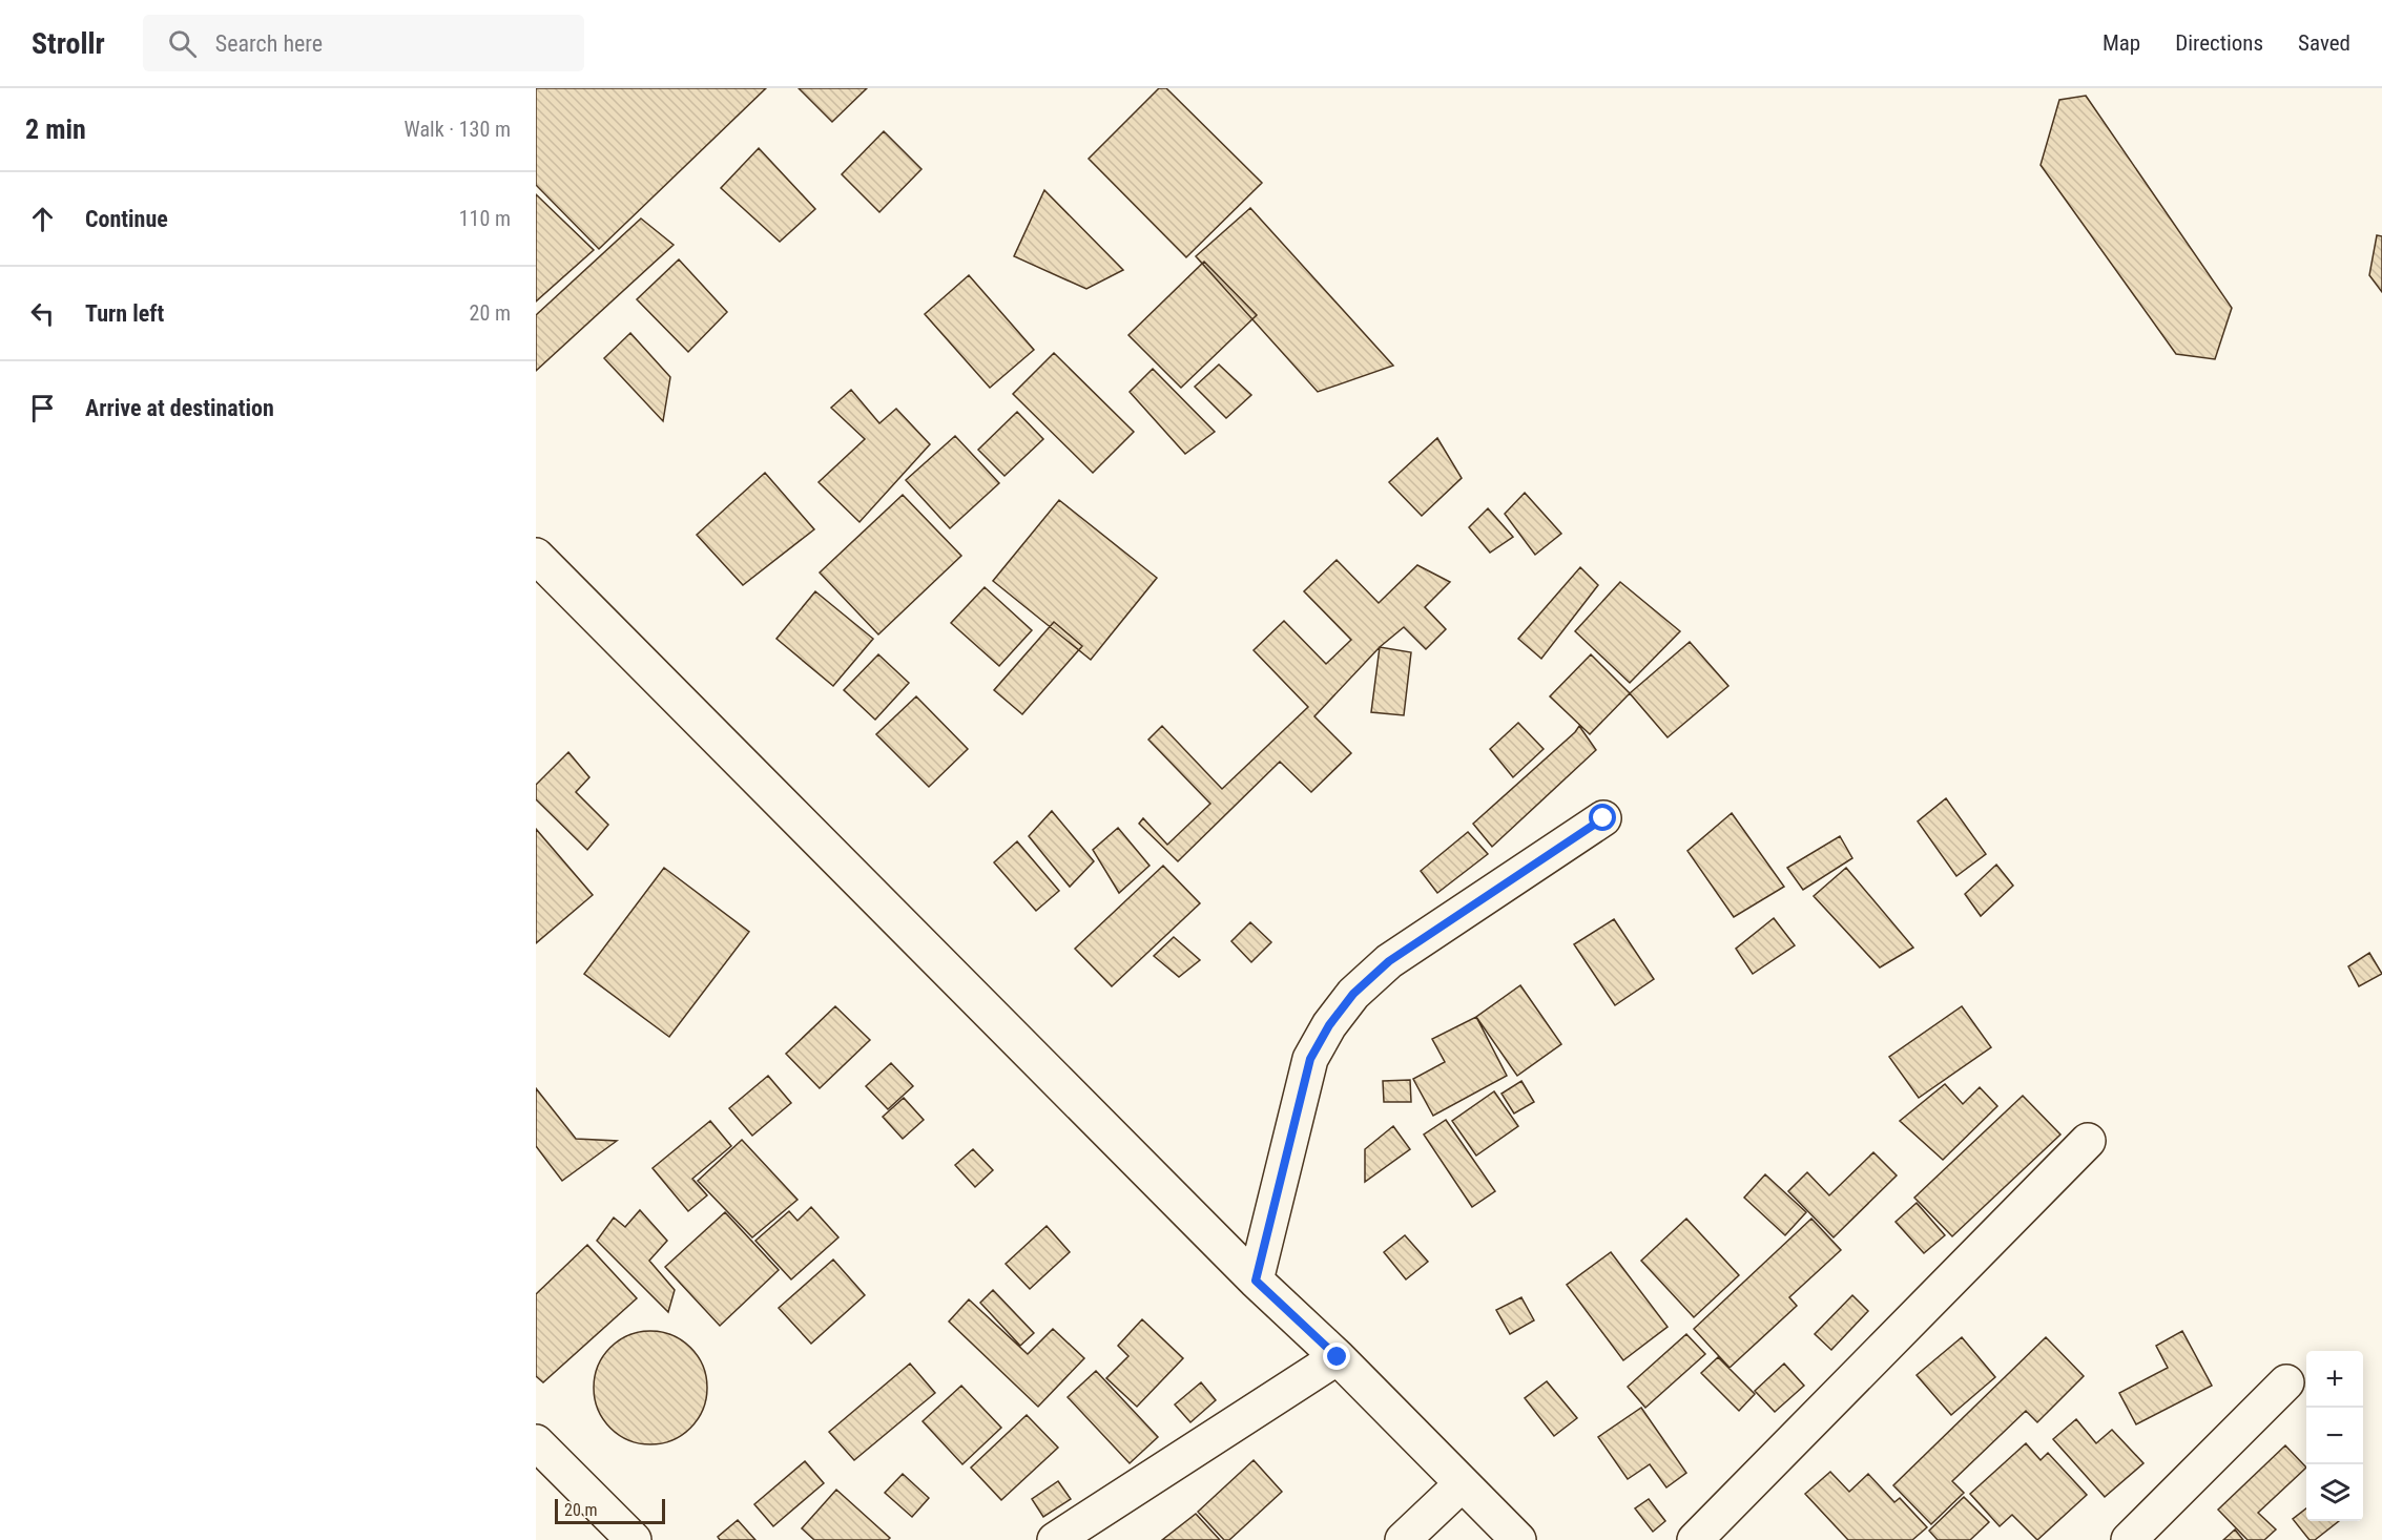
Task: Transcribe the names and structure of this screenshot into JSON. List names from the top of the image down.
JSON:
{
  "scale_bar": "20 m",
  "page": {
    "header": "Strollr",
    "search": "Search here",
    "nav": ["Map", "Directions", "Saved"],
    "heading": ["2 min", "Walk · 130 m"],
    "list": [
      ["Continue", "110 m"],
      ["Turn left", "20 m"],
      "Arrive at destination"
    ],
    "map_buttons": ["+", "−"],
    "scale": "20 m"
  }
}
